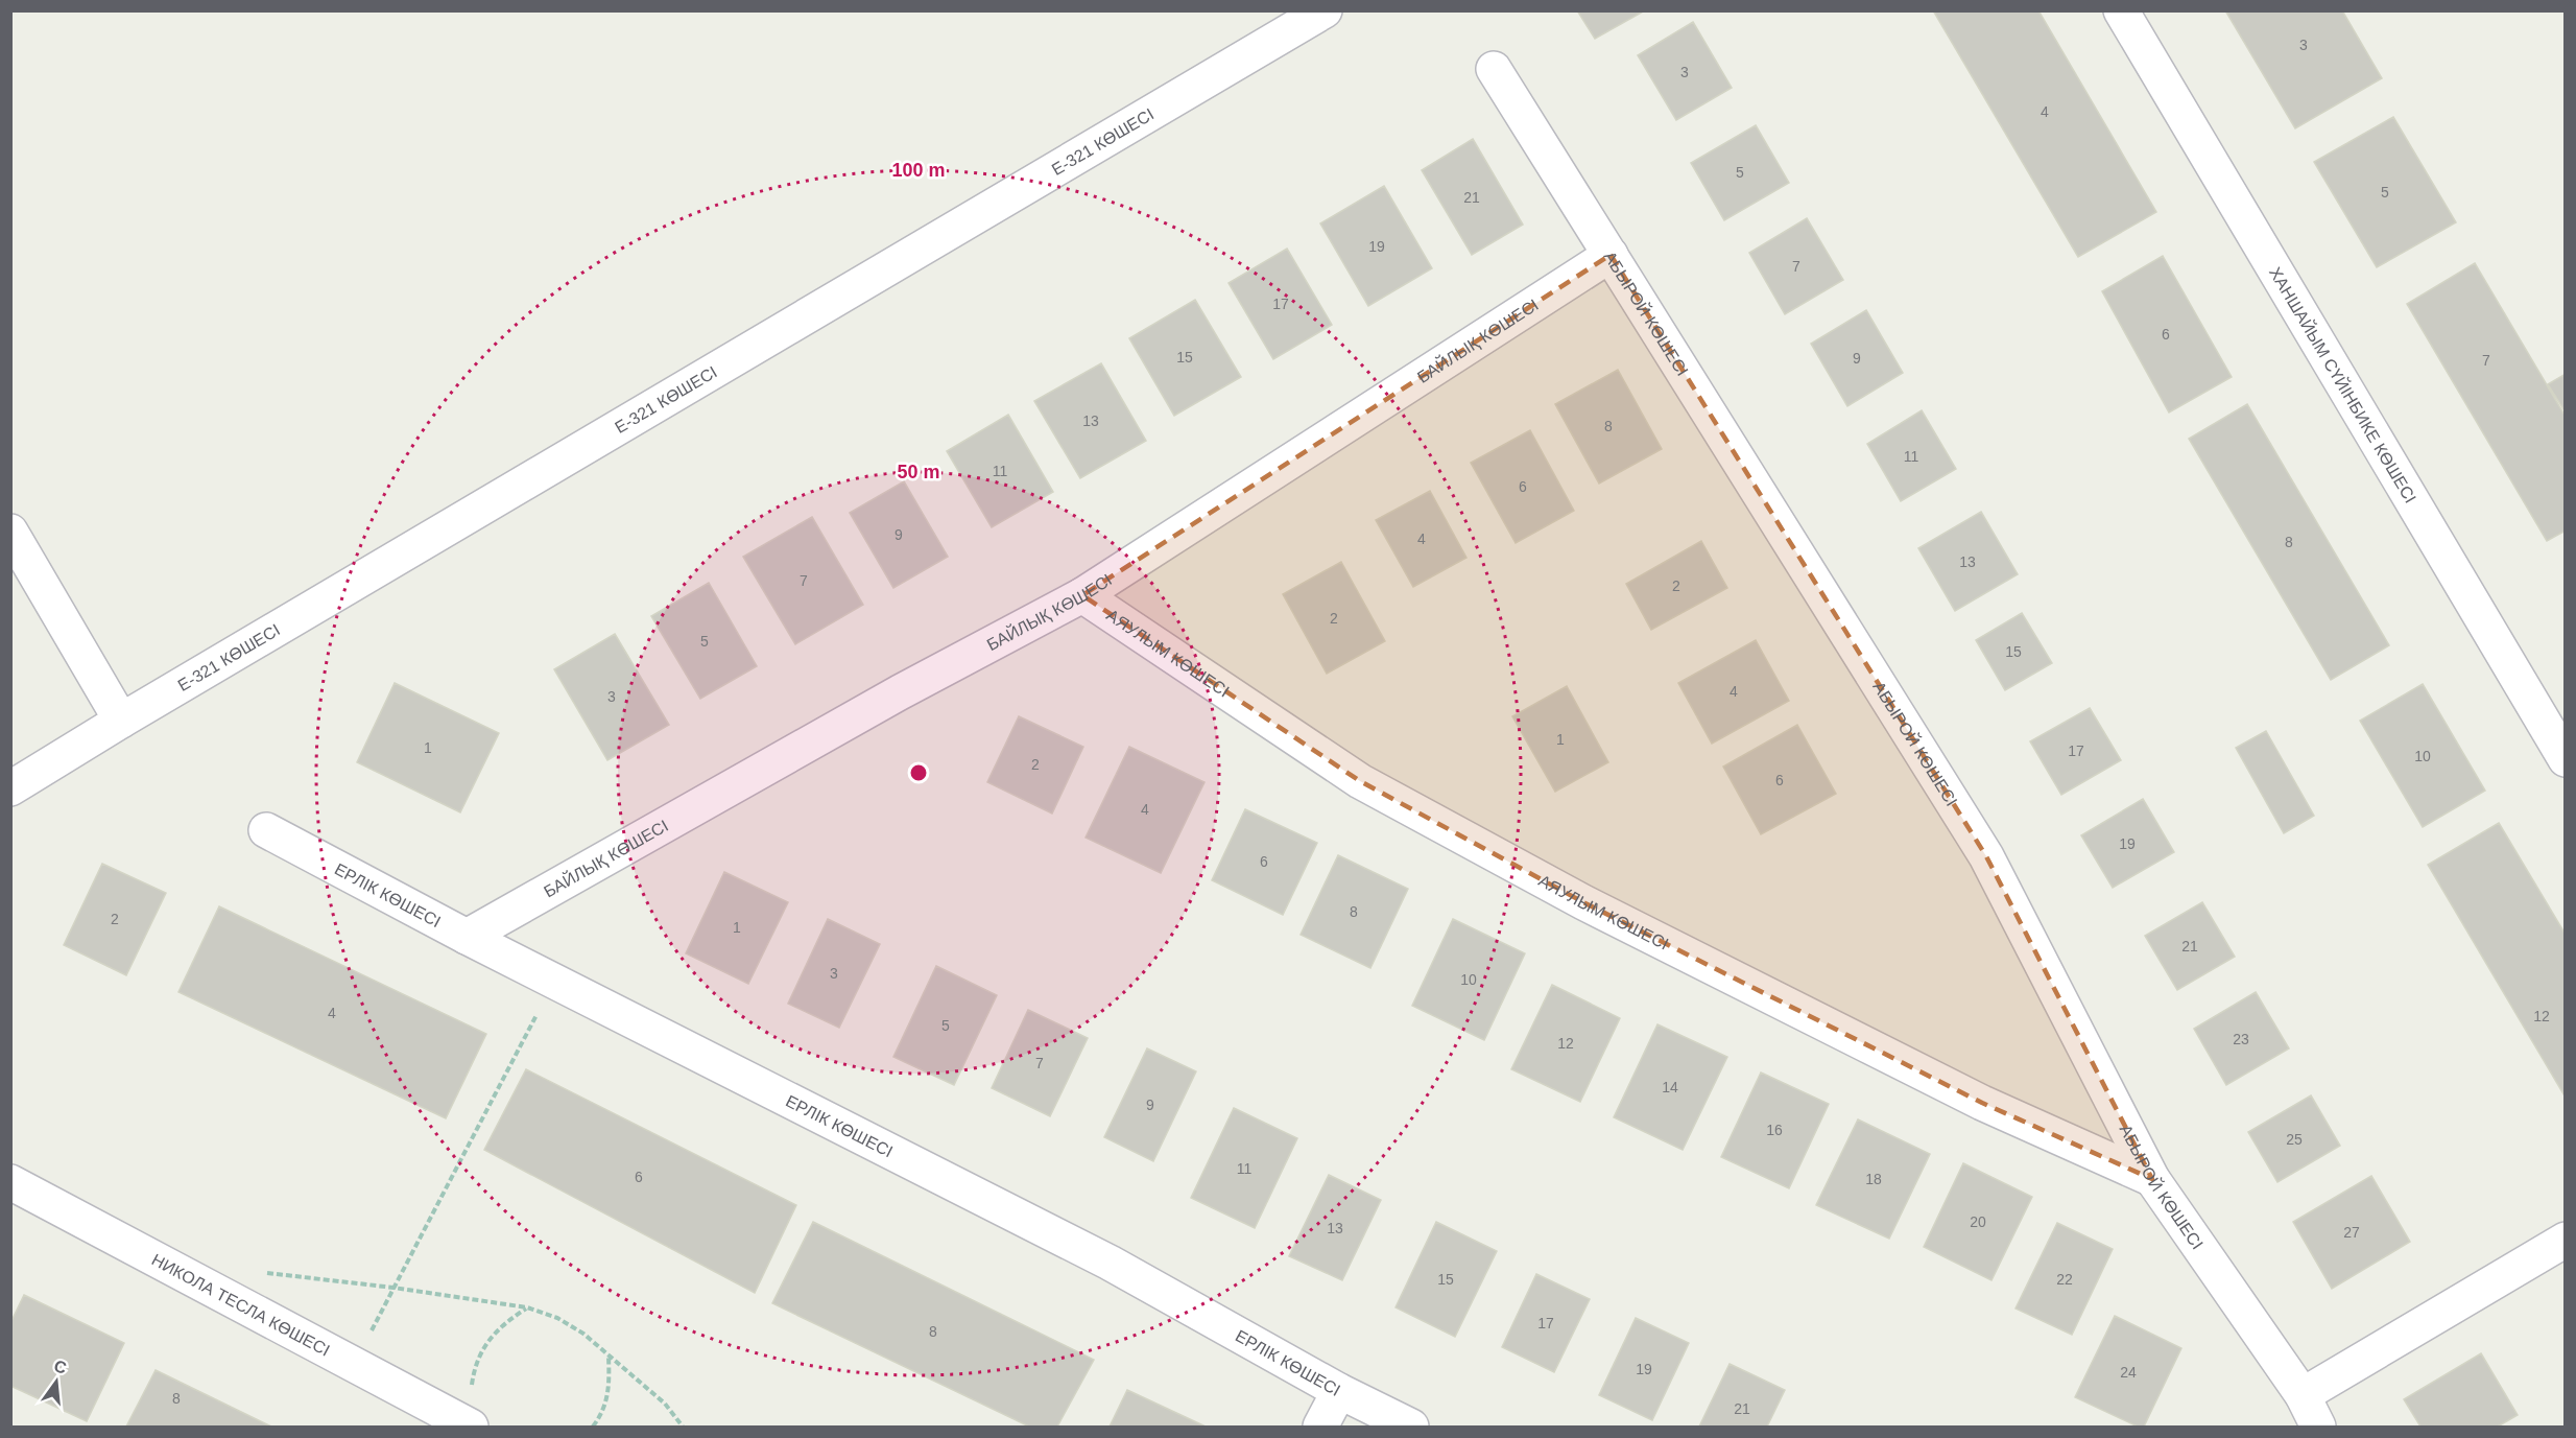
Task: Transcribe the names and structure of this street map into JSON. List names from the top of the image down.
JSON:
{
  "streets": {
    "street": [
      "Е-321 КӨШЕСІ",
      "АБЫРОЙ КӨШЕСІ",
      "БАЙЛЫҚ КӨШЕСІ",
      "ХАНШАЙЫМ СҮЙІНБИКЕ КӨШЕСІ",
      "АЯУЛЫМ КӨШЕСІ",
      "ЕРЛІК КӨШЕСІ",
      "НИКОЛА ТЕСЛА КӨШЕСІ"
    ]
  },
  "crossings": [
    ["АБЫРОЙ КӨШЕСІ", "БАЙЛЫҚ КӨШЕСІ"],
    ["АБЫРОЙ КӨШЕСІ", "АЯУЛЫМ КӨШЕСІ"],
    ["БАЙЛЫҚ КӨШЕСІ", "АЯУЛЫМ КӨШЕСІ"],
    ["БАЙЛЫҚ КӨШЕСІ", "ЕРЛІК КӨШЕСІ"]
  ],
  "house_numbers": [
    "3",
    "3",
    "4",
    "5",
    "5",
    "21",
    "19",
    "7",
    "17",
    "6",
    "15",
    "9",
    "7",
    "13",
    "8",
    "11",
    "11",
    "6",
    "9",
    "4",
    "8",
    "13",
    "7",
    "2",
    "2",
    "5",
    "15",
    "4",
    "3",
    "1",
    "1",
    "17",
    "10",
    "2",
    "6",
    "4",
    "19",
    "6",
    "8",
    "2",
    "1",
    "21",
    "3",
    "10",
    "4",
    "12",
    "5",
    "23",
    "12",
    "7",
    "14",
    "9",
    "16",
    "25",
    "11",
    "6",
    "18",
    "20",
    "13",
    "27",
    "15",
    "22",
    "17",
    "8",
    "19",
    "24",
    "8",
    "21"
  ],
  "north": "top",
  "rings": ["100 m", "50 m"]
}
